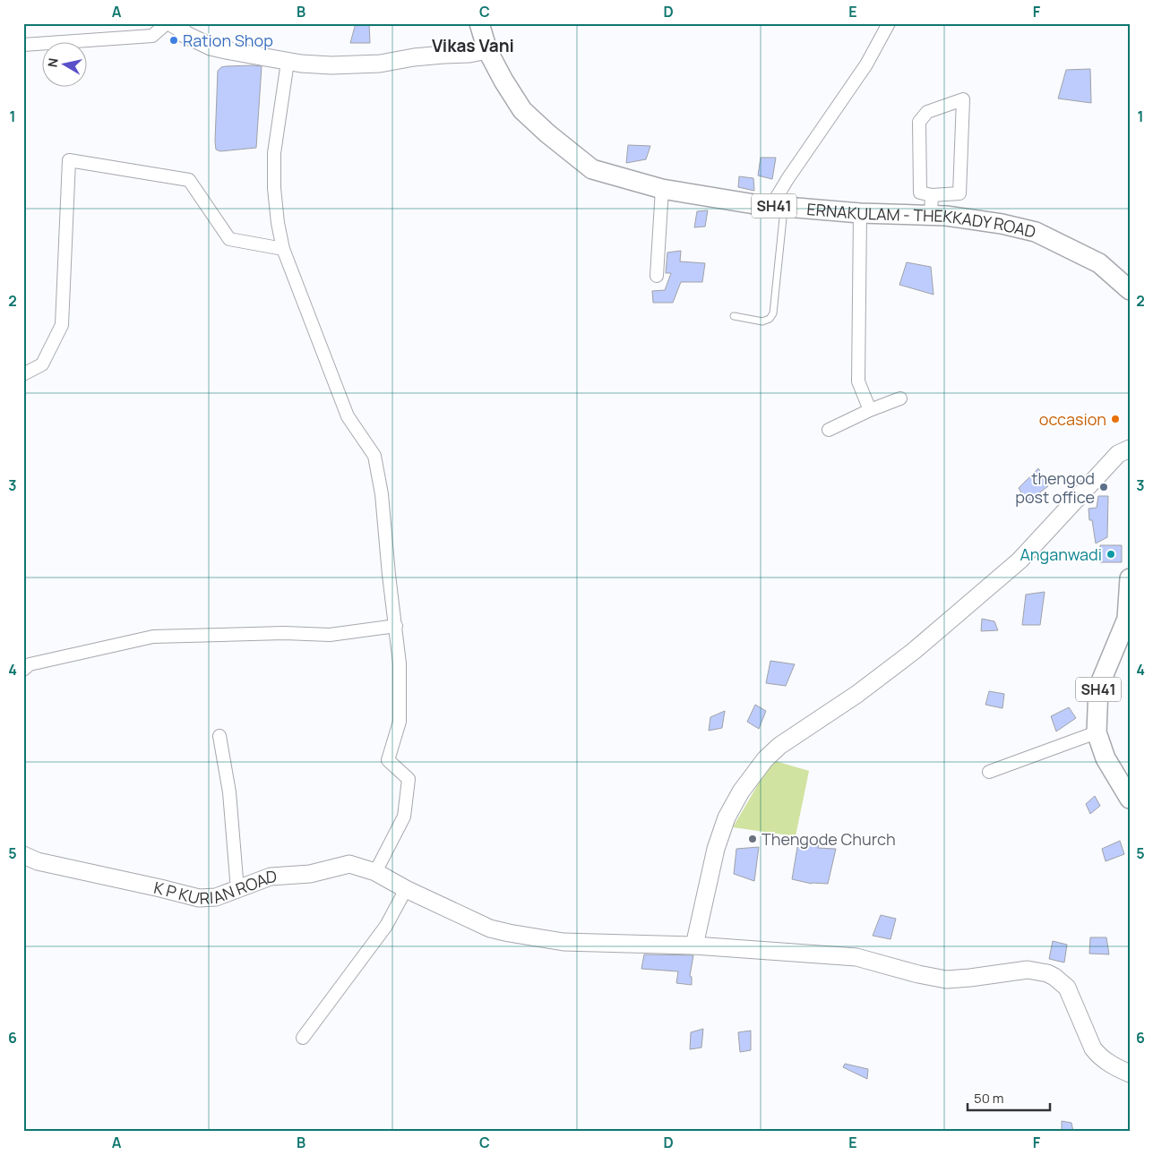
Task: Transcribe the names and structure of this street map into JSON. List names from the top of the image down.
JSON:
{
  "streets": {
    "main road": ["SH41", "ERNAKULAM - THEKKADY ROAD"],
    "street": ["K P KURIAN ROAD"]
  },
  "districts": ["Vikas Vani"],
  "places": [
    "Ration Shop",
    "occasion",
    "thengod post office",
    "Anganwadi",
    "Thengode Church"
  ],
  "scale_bar": "50 m",
  "north": "left",
  "grid": {
    "columns": [
      "A",
      "B",
      "C",
      "D",
      "E",
      "F"
    ],
    "rows": [
      "1",
      "2",
      "3",
      "4",
      "5",
      "6"
    ]
  }
}
